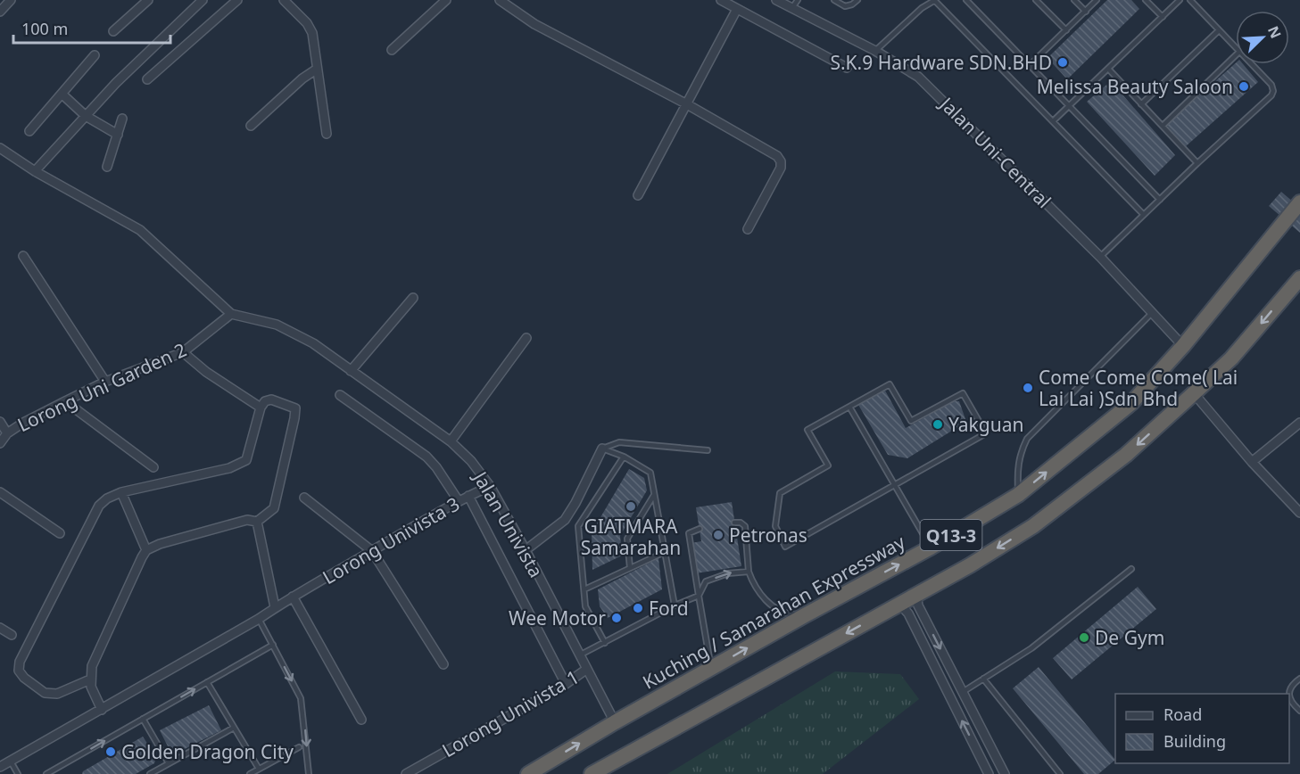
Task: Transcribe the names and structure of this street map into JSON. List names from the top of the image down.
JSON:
{
  "streets": {
    "highway": ["Q13-3", "Kuching / Samarahan Expressway"],
    "street": [
      "Jalan Uni-Central",
      "Lorong Uni Garden 2",
      "Jalan Univista",
      "Lorong Univista 3",
      "Lorong Univista 1"
    ]
  },
  "crossings": [
    ["Jalan Uni-Central", "Kuching / Samarahan Expressway"],
    ["Lorong Uni Garden 2", "Jalan Univista"],
    ["Jalan Univista", "Lorong Univista 3"],
    ["Jalan Univista", "Kuching / Samarahan Expressway"],
    ["Jalan Univista", "Lorong Univista 1"]
  ],
  "places": [
    "S.K.9 Hardware SDN.BHD",
    "Melissa Beauty Saloon",
    "Come Come Come( Lai Lai Lai )Sdn Bhd",
    "Yakguan",
    "GIATMARA Samarahan",
    "Petronas",
    "Ford",
    "Wee Motor",
    "De Gym",
    "Golden Dragon City"
  ],
  "legend": ["Road", "Building"],
  "scale_bar": "100 m",
  "north": "top right"
}
